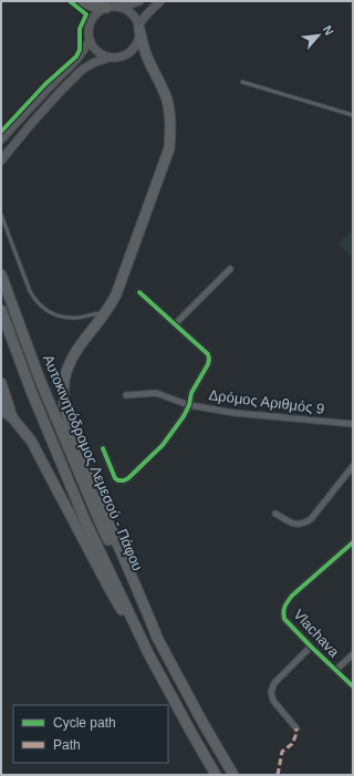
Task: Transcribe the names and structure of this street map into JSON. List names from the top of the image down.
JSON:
{
  "streets": {
    "highway": ["Αυτοκινητόδρομος Λεμεσού - Πάφου"],
    "street": ["Δρόμος Αριθμός 9", "Vlachava"]
  },
  "legend": ["Cycle path", "Path"],
  "north": "top right"
}
